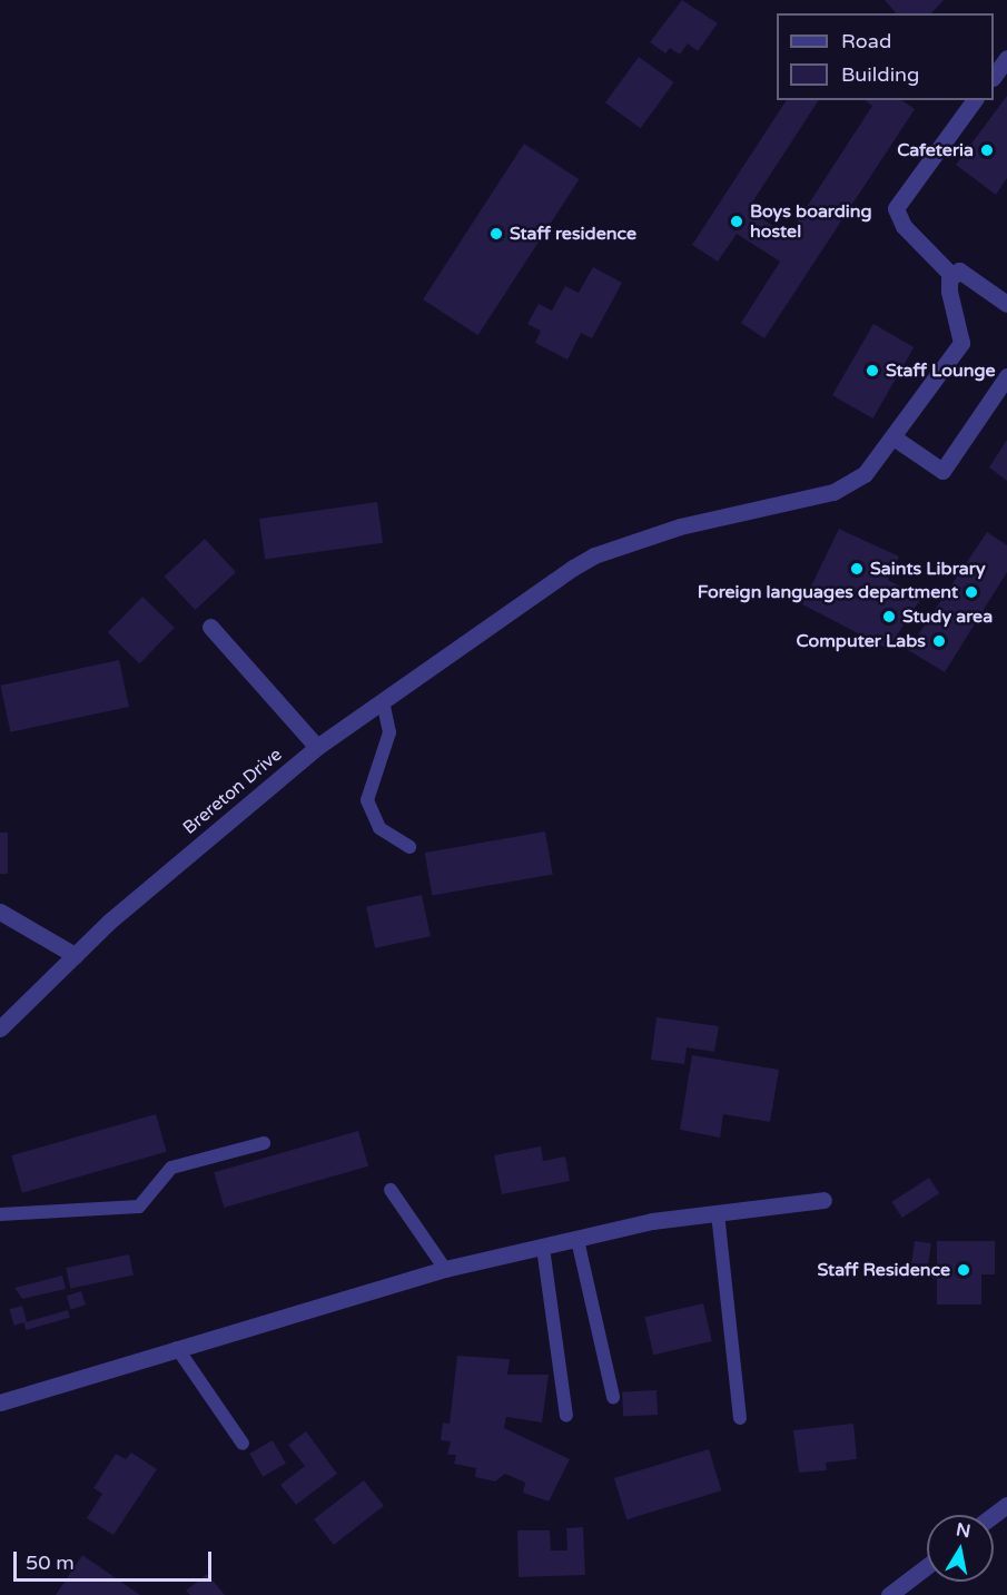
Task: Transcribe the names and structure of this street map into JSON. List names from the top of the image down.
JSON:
{
  "streets": {
    "street": ["Brereton Drive"]
  },
  "places": [
    "Cafeteria",
    "Boys boarding hostel",
    "Staff residence",
    "Staff Lounge",
    "Saints Library",
    "Foreign languages department",
    "Study area",
    "Computer Labs",
    "Staff Residence"
  ],
  "legend": ["Road", "Building"],
  "scale_bar": "50 m",
  "north": "top"
}
